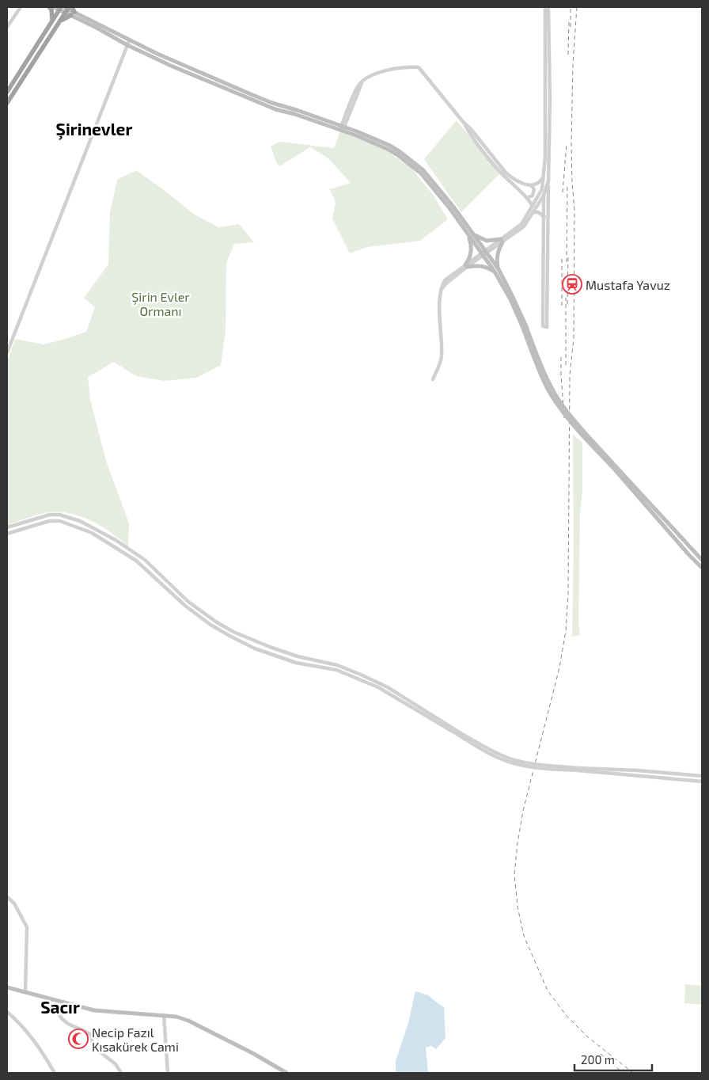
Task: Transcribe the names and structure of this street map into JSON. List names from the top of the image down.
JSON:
{
  "districts": ["Şirinevler", "Sacır"],
  "parks": ["Şirin Evler Ormanı"],
  "places": {
    "station": ["Mustafa Yavuz"],
    "mosque": ["Necip Fazıl Kısakürek Cami"]
  },
  "scale_bar": "200 m"
}
